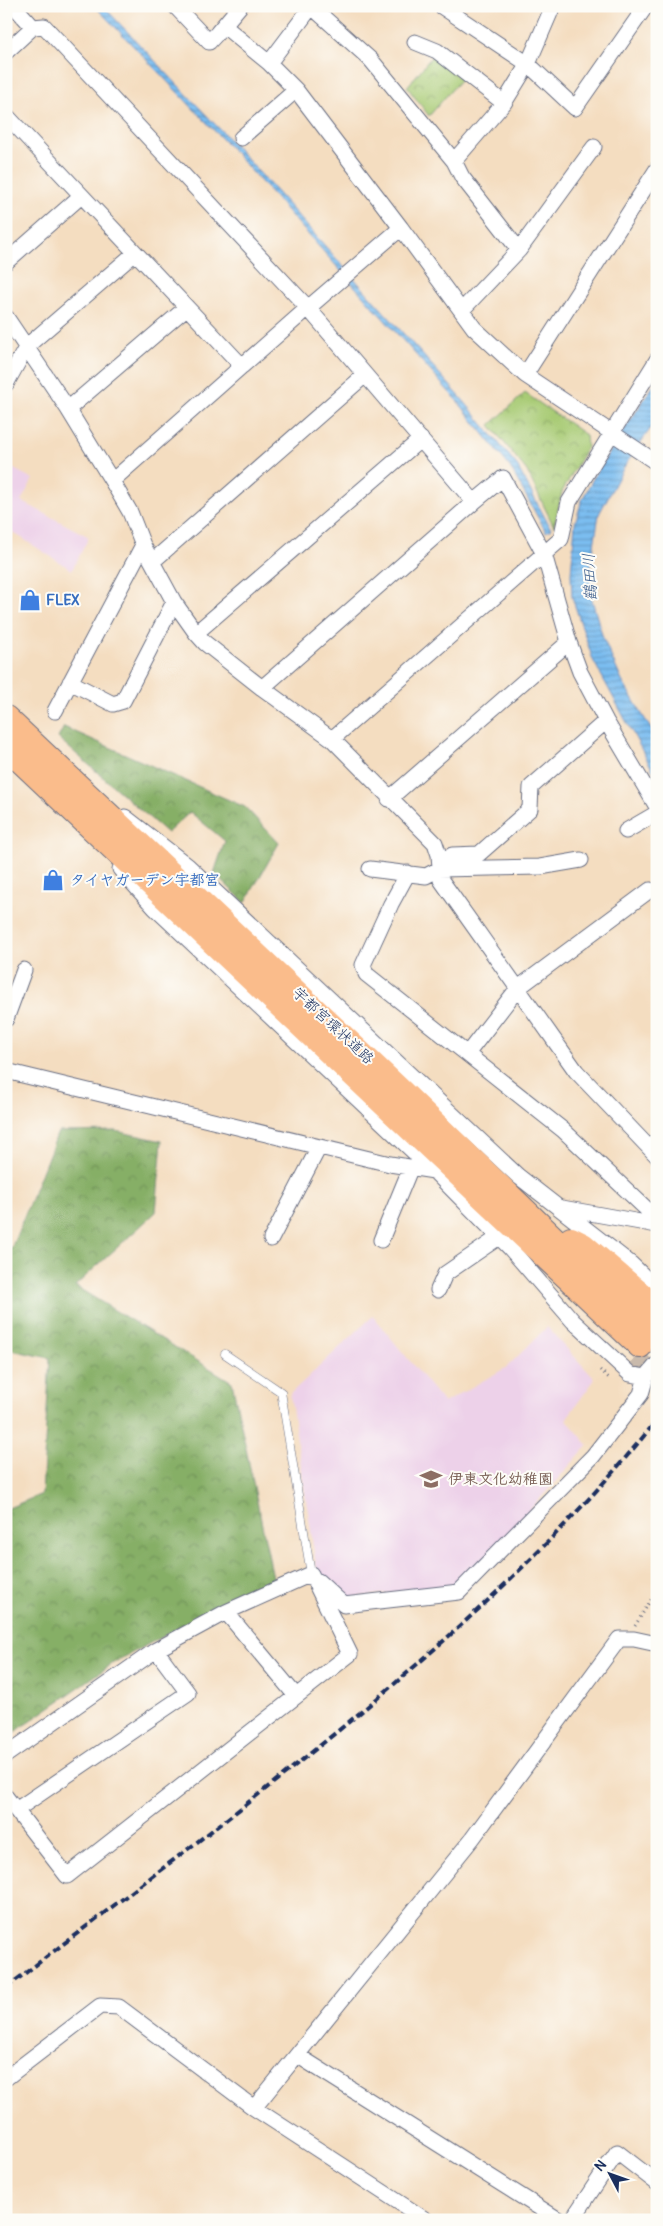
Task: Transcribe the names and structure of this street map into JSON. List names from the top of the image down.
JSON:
{
  "streets": {
    "main road": ["宇都宮環状道路"]
  },
  "water": ["鶴田川"],
  "places": {
    "shop": ["FLEX", "タイヤガーデン宇都宮"],
    "school or university": ["伊東文化幼稚園"]
  },
  "north": "top left"
}
